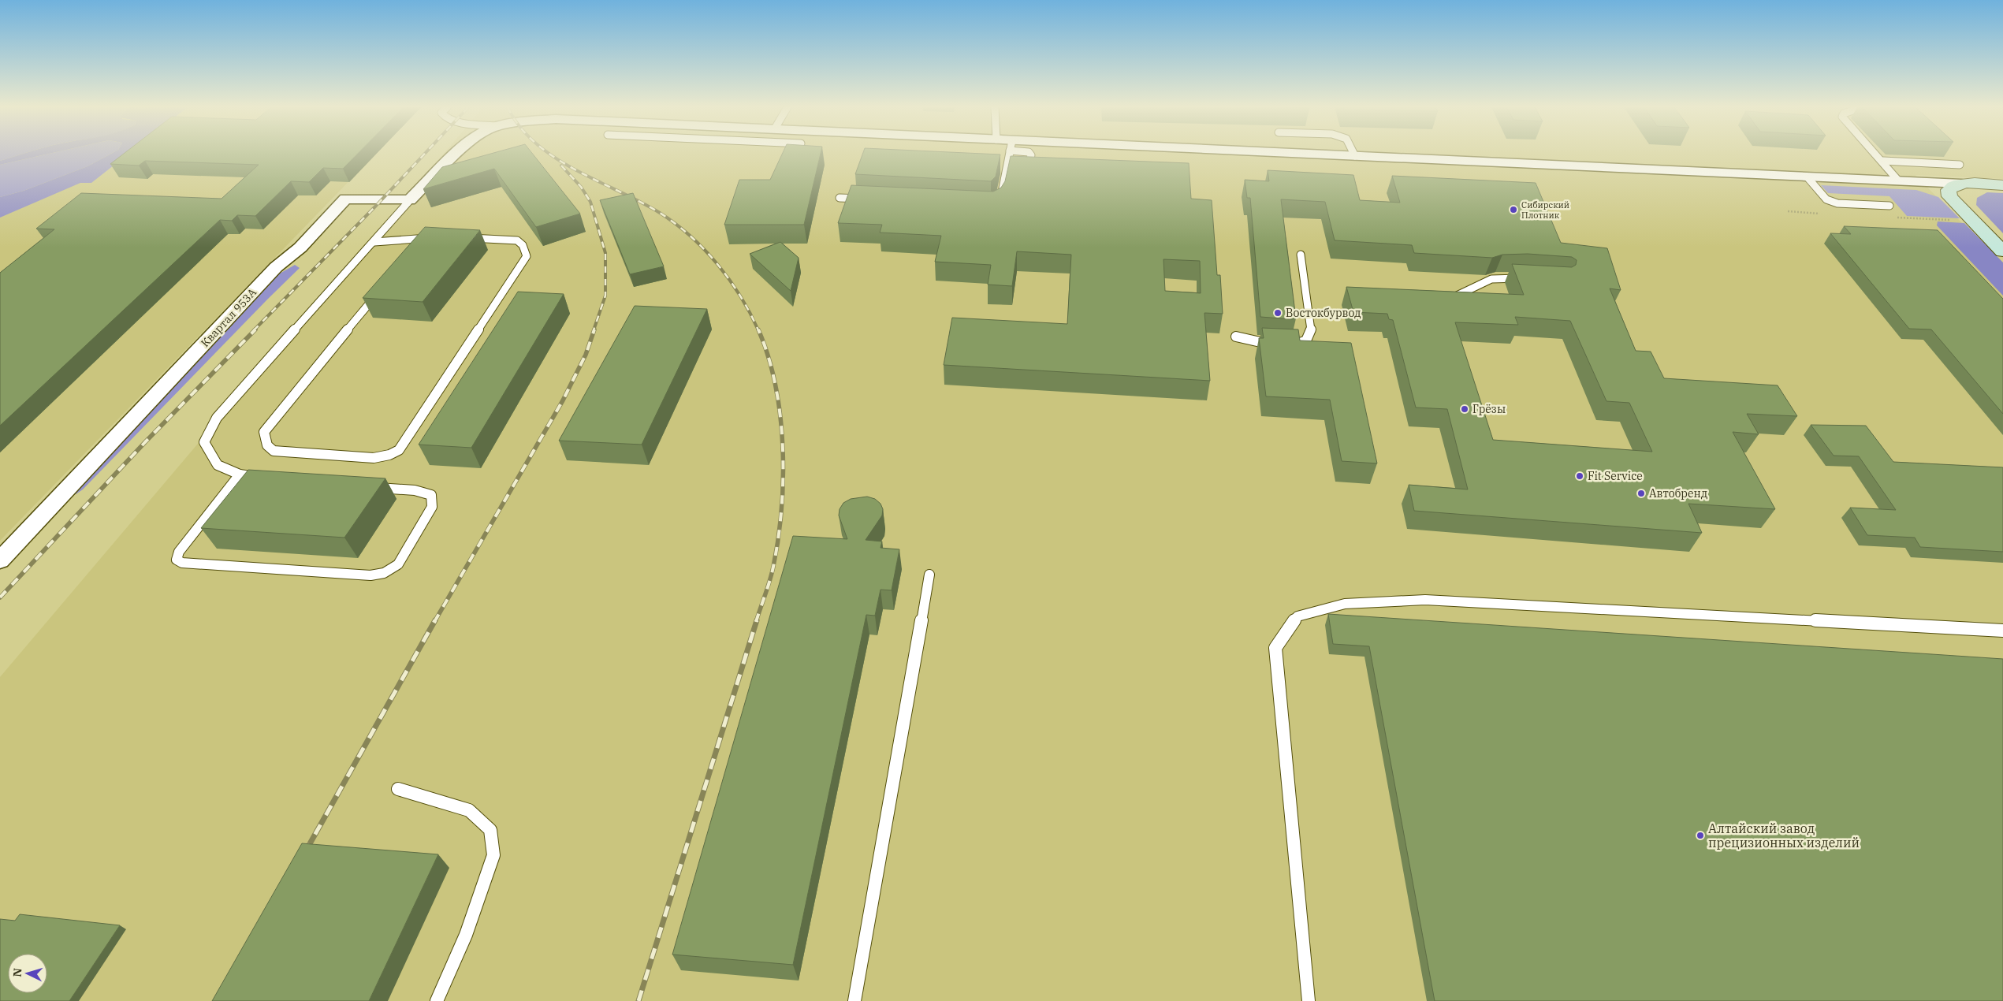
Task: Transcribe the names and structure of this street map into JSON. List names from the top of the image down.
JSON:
{
  "streets": {
    "street": ["Квартал 953А"]
  },
  "places": [
    "Сибирский Плотник",
    "Востокбурвод",
    "Грёзы",
    "Fit Service",
    "Автобренд",
    "Алтайский завод прецизионных изделий"
  ],
  "north": "left"
}
